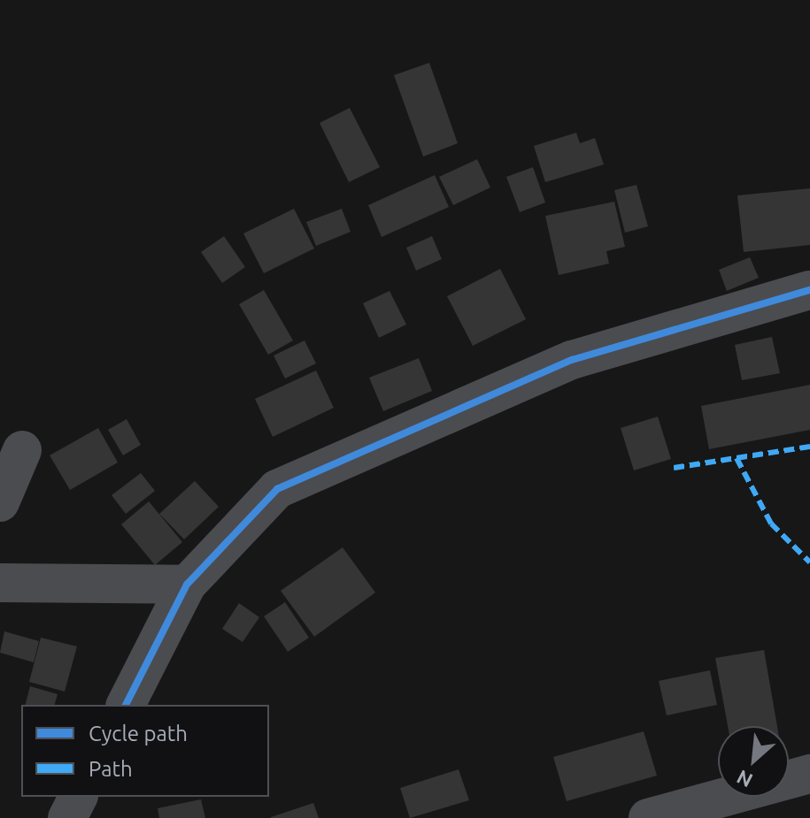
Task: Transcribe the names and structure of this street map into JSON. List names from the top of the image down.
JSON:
{
  "legend": ["Cycle path", "Path"],
  "north": "bottom left"
}
